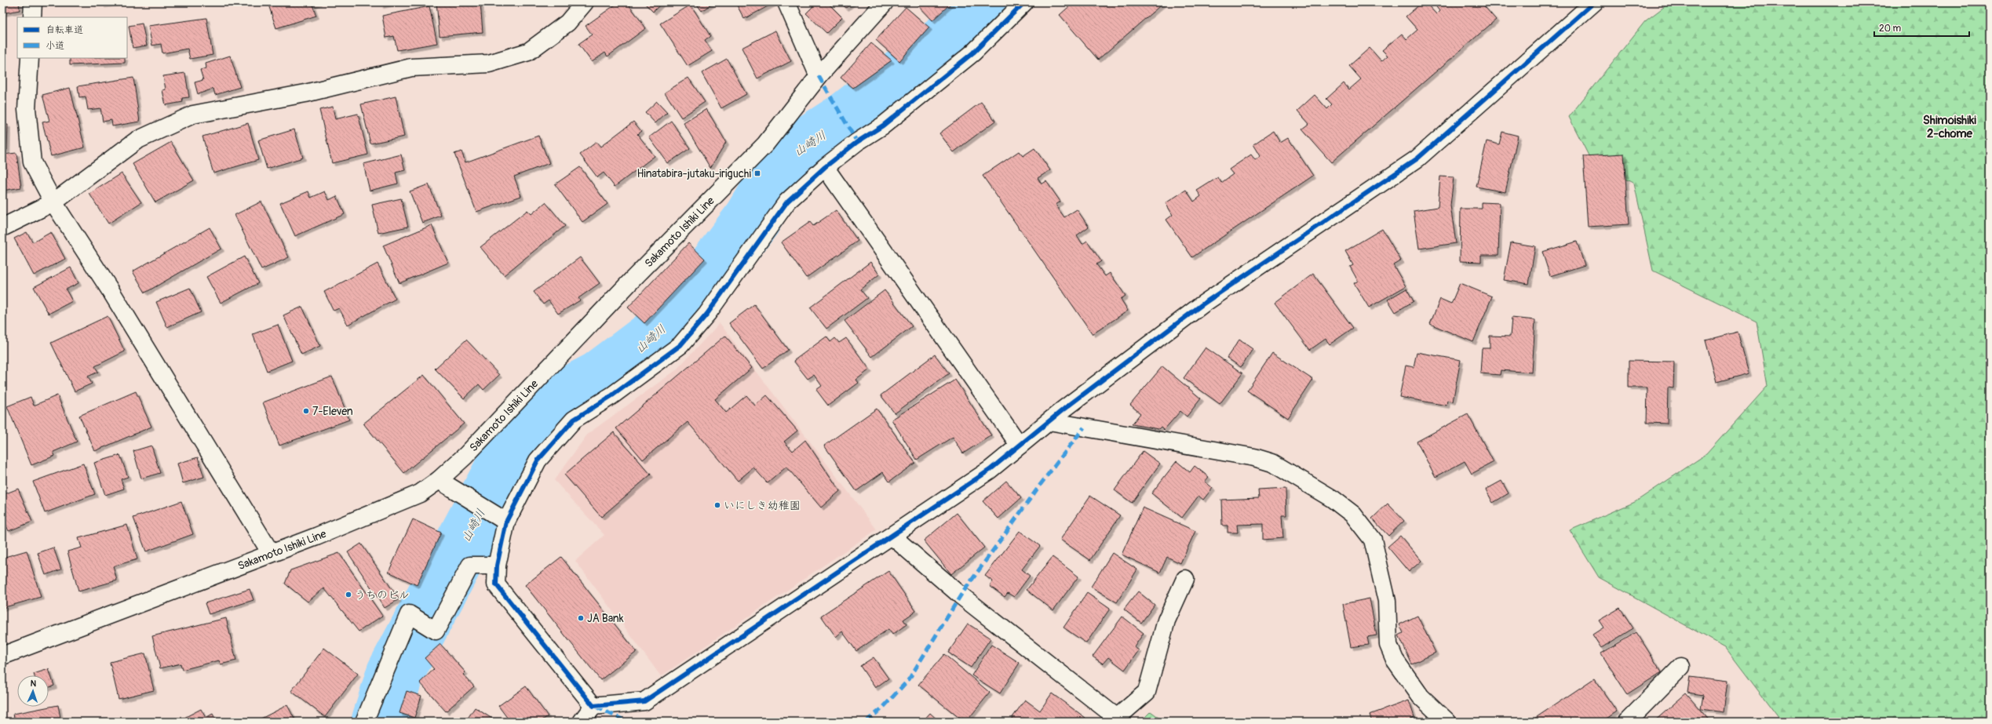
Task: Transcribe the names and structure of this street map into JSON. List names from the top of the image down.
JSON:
{
  "streets": {
    "street": ["Sakamoto Ishiki Line"]
  },
  "districts": ["Shimoishiki 2-chome"],
  "water": ["山崎川"],
  "places": {
    "transit": ["Hinatabira-jutaku-iriguchi"],
    "other": [
      "7-Eleven",
      "いにしき幼稚園",
      "うちのビル",
      "JA Bank"
    ]
  },
  "legend": ["自転車道", "小道"],
  "scale_bar": "20 m",
  "north": "top"
}
